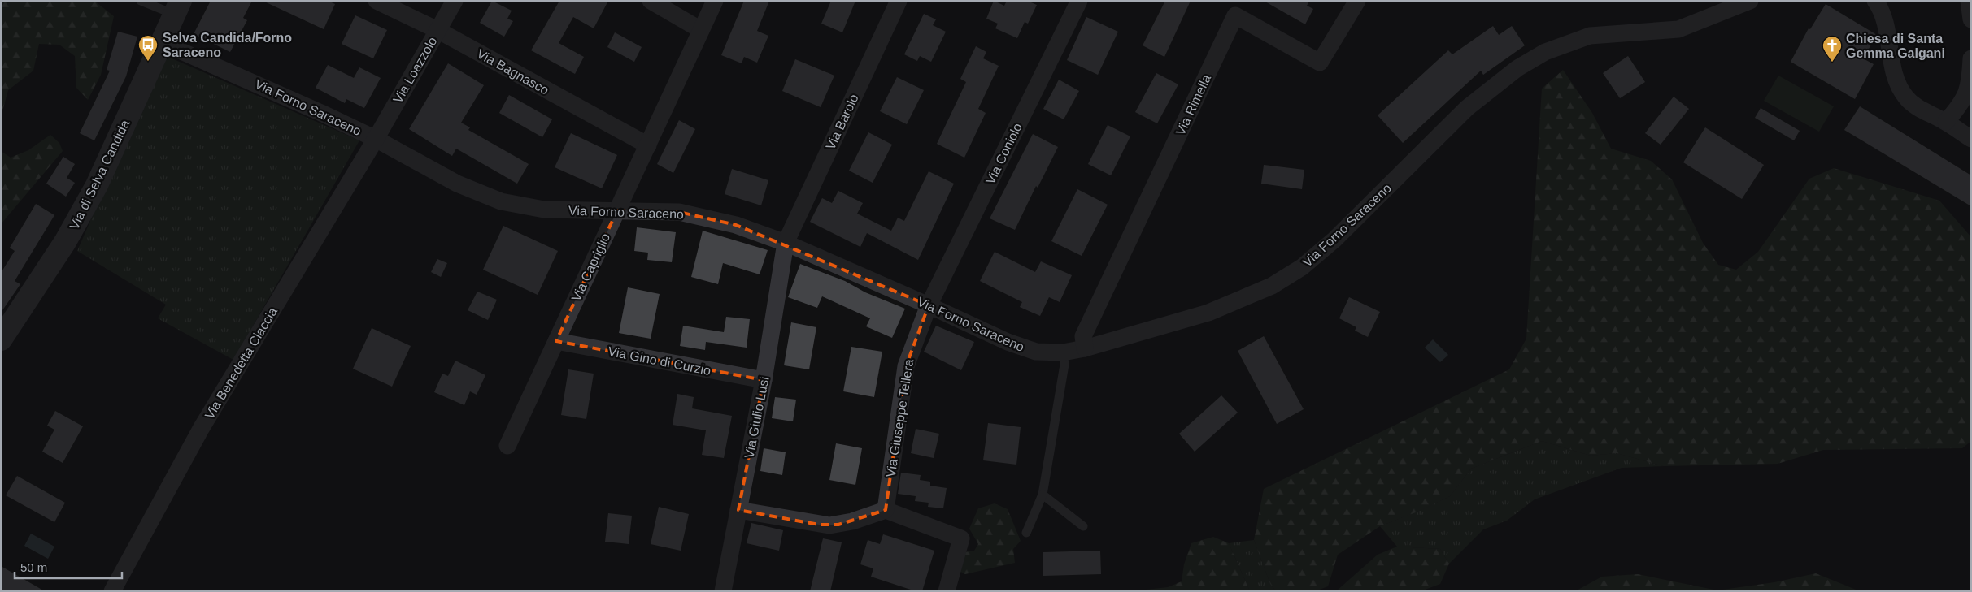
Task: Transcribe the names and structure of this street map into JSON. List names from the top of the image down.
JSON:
{
  "streets": {
    "street": [
      "Via Loazzolo",
      "Via Bagnasco",
      "Via Rimella",
      "Via Forno Saraceno",
      "Via Barolo",
      "Via Coniolo",
      "Via di Selva Candida",
      "Via Capriglio",
      "Via Gino di Curzio",
      "Via Benedetta Ciaccia",
      "Via Giulio Lusi",
      "Via Giuseppe Tellera"
    ]
  },
  "crossings": [
    ["Via Loazzolo", "Via Bagnasco"],
    ["Via Loazzolo", "Via Forno Saraceno"],
    ["Via Loazzolo", "Via Benedetta Ciaccia"],
    ["Via Bagnasco", "Via Capriglio"],
    ["Via Rimella", "Via Forno Saraceno"],
    ["Via Forno Saraceno", "Via Barolo"],
    ["Via Forno Saraceno", "Via Coniolo"],
    ["Via Forno Saraceno", "Via di Selva Candida"],
    ["Via Forno Saraceno", "Via Capriglio"],
    ["Via Forno Saraceno", "Via Benedetta Ciaccia"],
    ["Via Forno Saraceno", "Via Giulio Lusi"],
    ["Via Forno Saraceno", "Via Giuseppe Tellera"],
    ["Via Barolo", "Via Giulio Lusi"],
    ["Via Coniolo", "Via Giuseppe Tellera"],
    ["Via Capriglio", "Via Gino di Curzio"],
    ["Via Gino di Curzio", "Via Giulio Lusi"]
  ],
  "places": {
    "bus stop": ["Selva Candida/Forno Saraceno"],
    "church": ["Chiesa di Santa Gemma Galgani"]
  },
  "scale_bar": "50 m"
}
